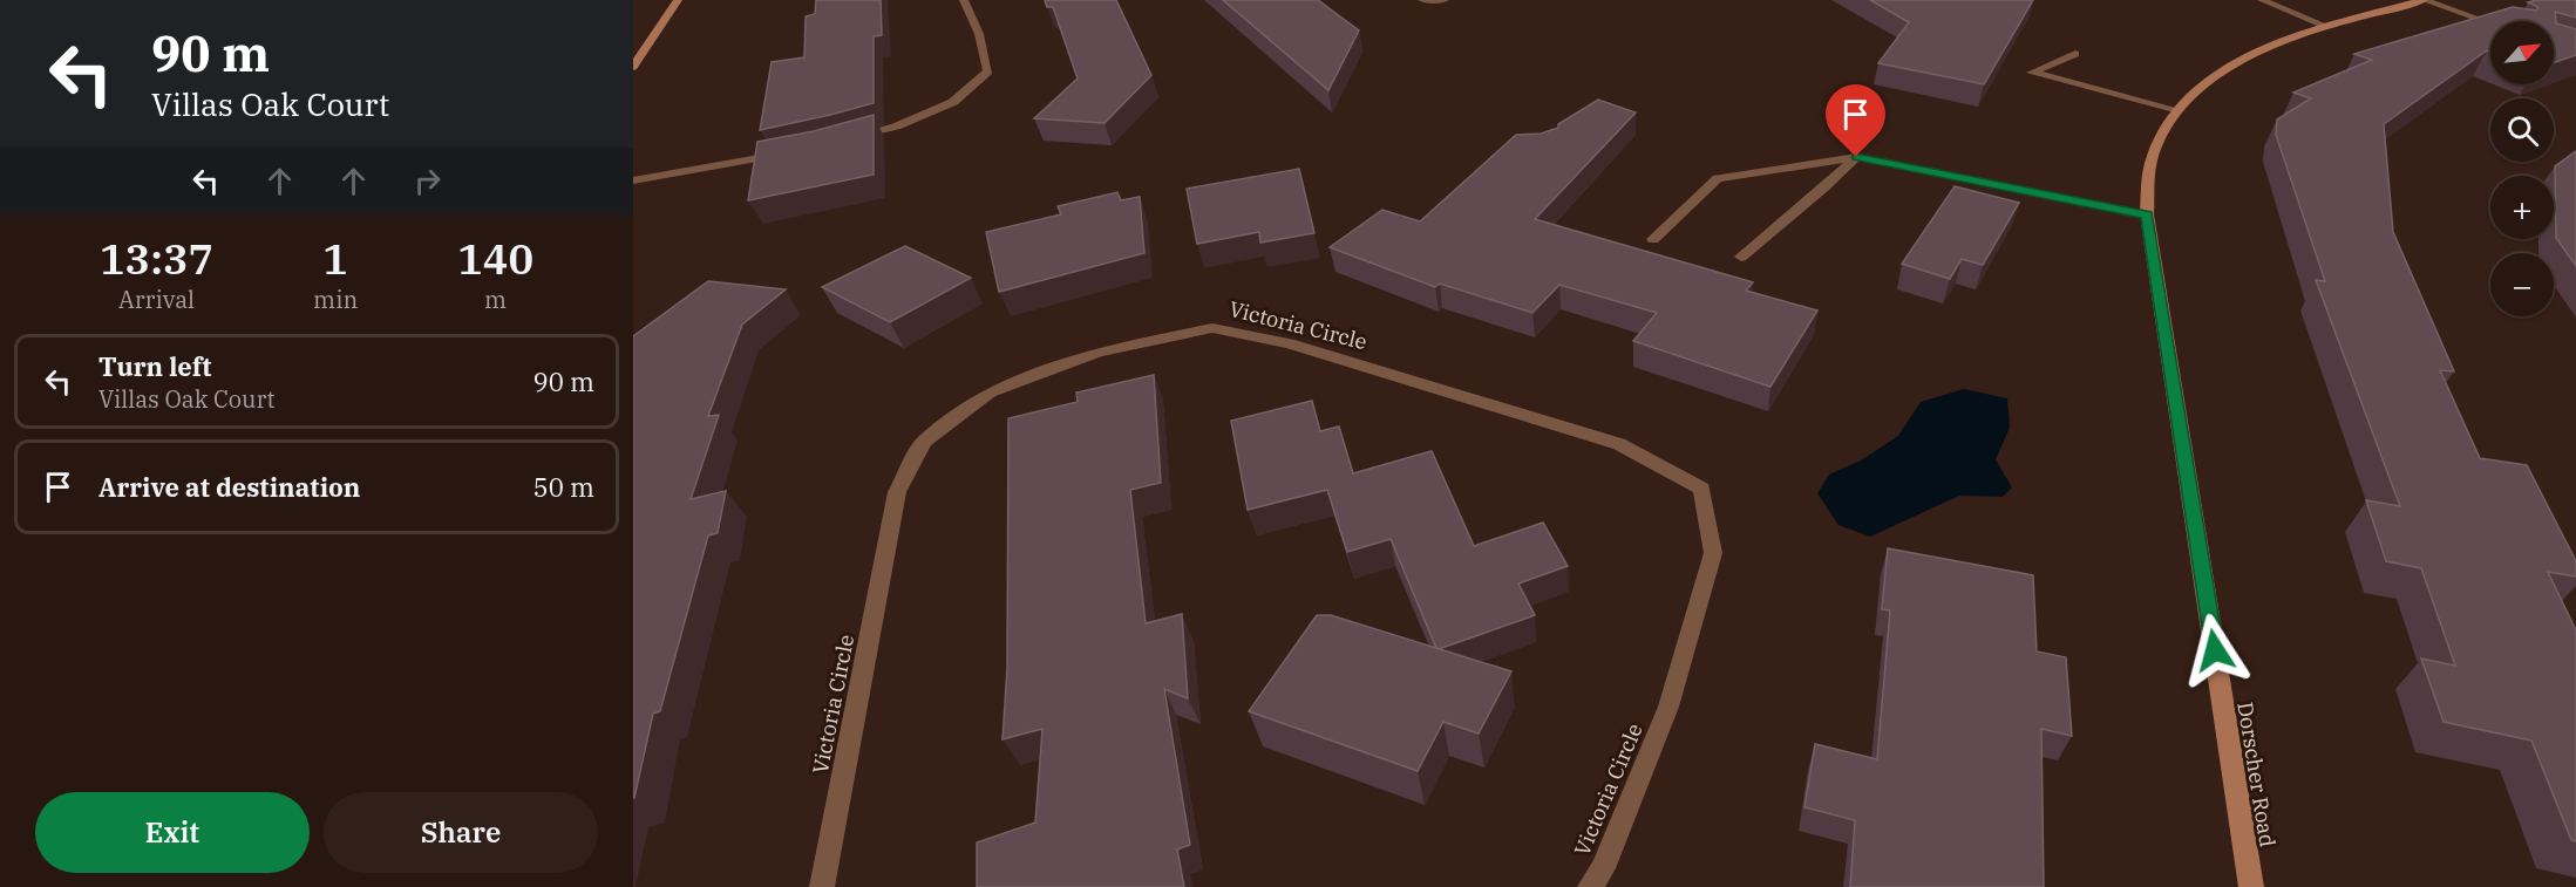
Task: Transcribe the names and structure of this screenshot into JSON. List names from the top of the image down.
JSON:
{
  "streets": {
    "street": ["Victoria Circle", "Dorscher Road"]
  },
  "north": "top right",
  "page": {
    "turn": ["90 m", "Villas Oak Court"],
    "map_buttons": ["+", "−"],
    "eta": [
      "13:37",
      "Arrival",
      "1",
      "min",
      "140",
      "m"
    ],
    "list": [
      {
        "name": "Turn left",
        "note": "Villas Oak Court",
        "value": "90 m"
      },
      {
        "name": "Arrive at destination",
        "value": "50 m"
      }
    ],
    "buttons": ["Exit", "Share"]
  }
}
